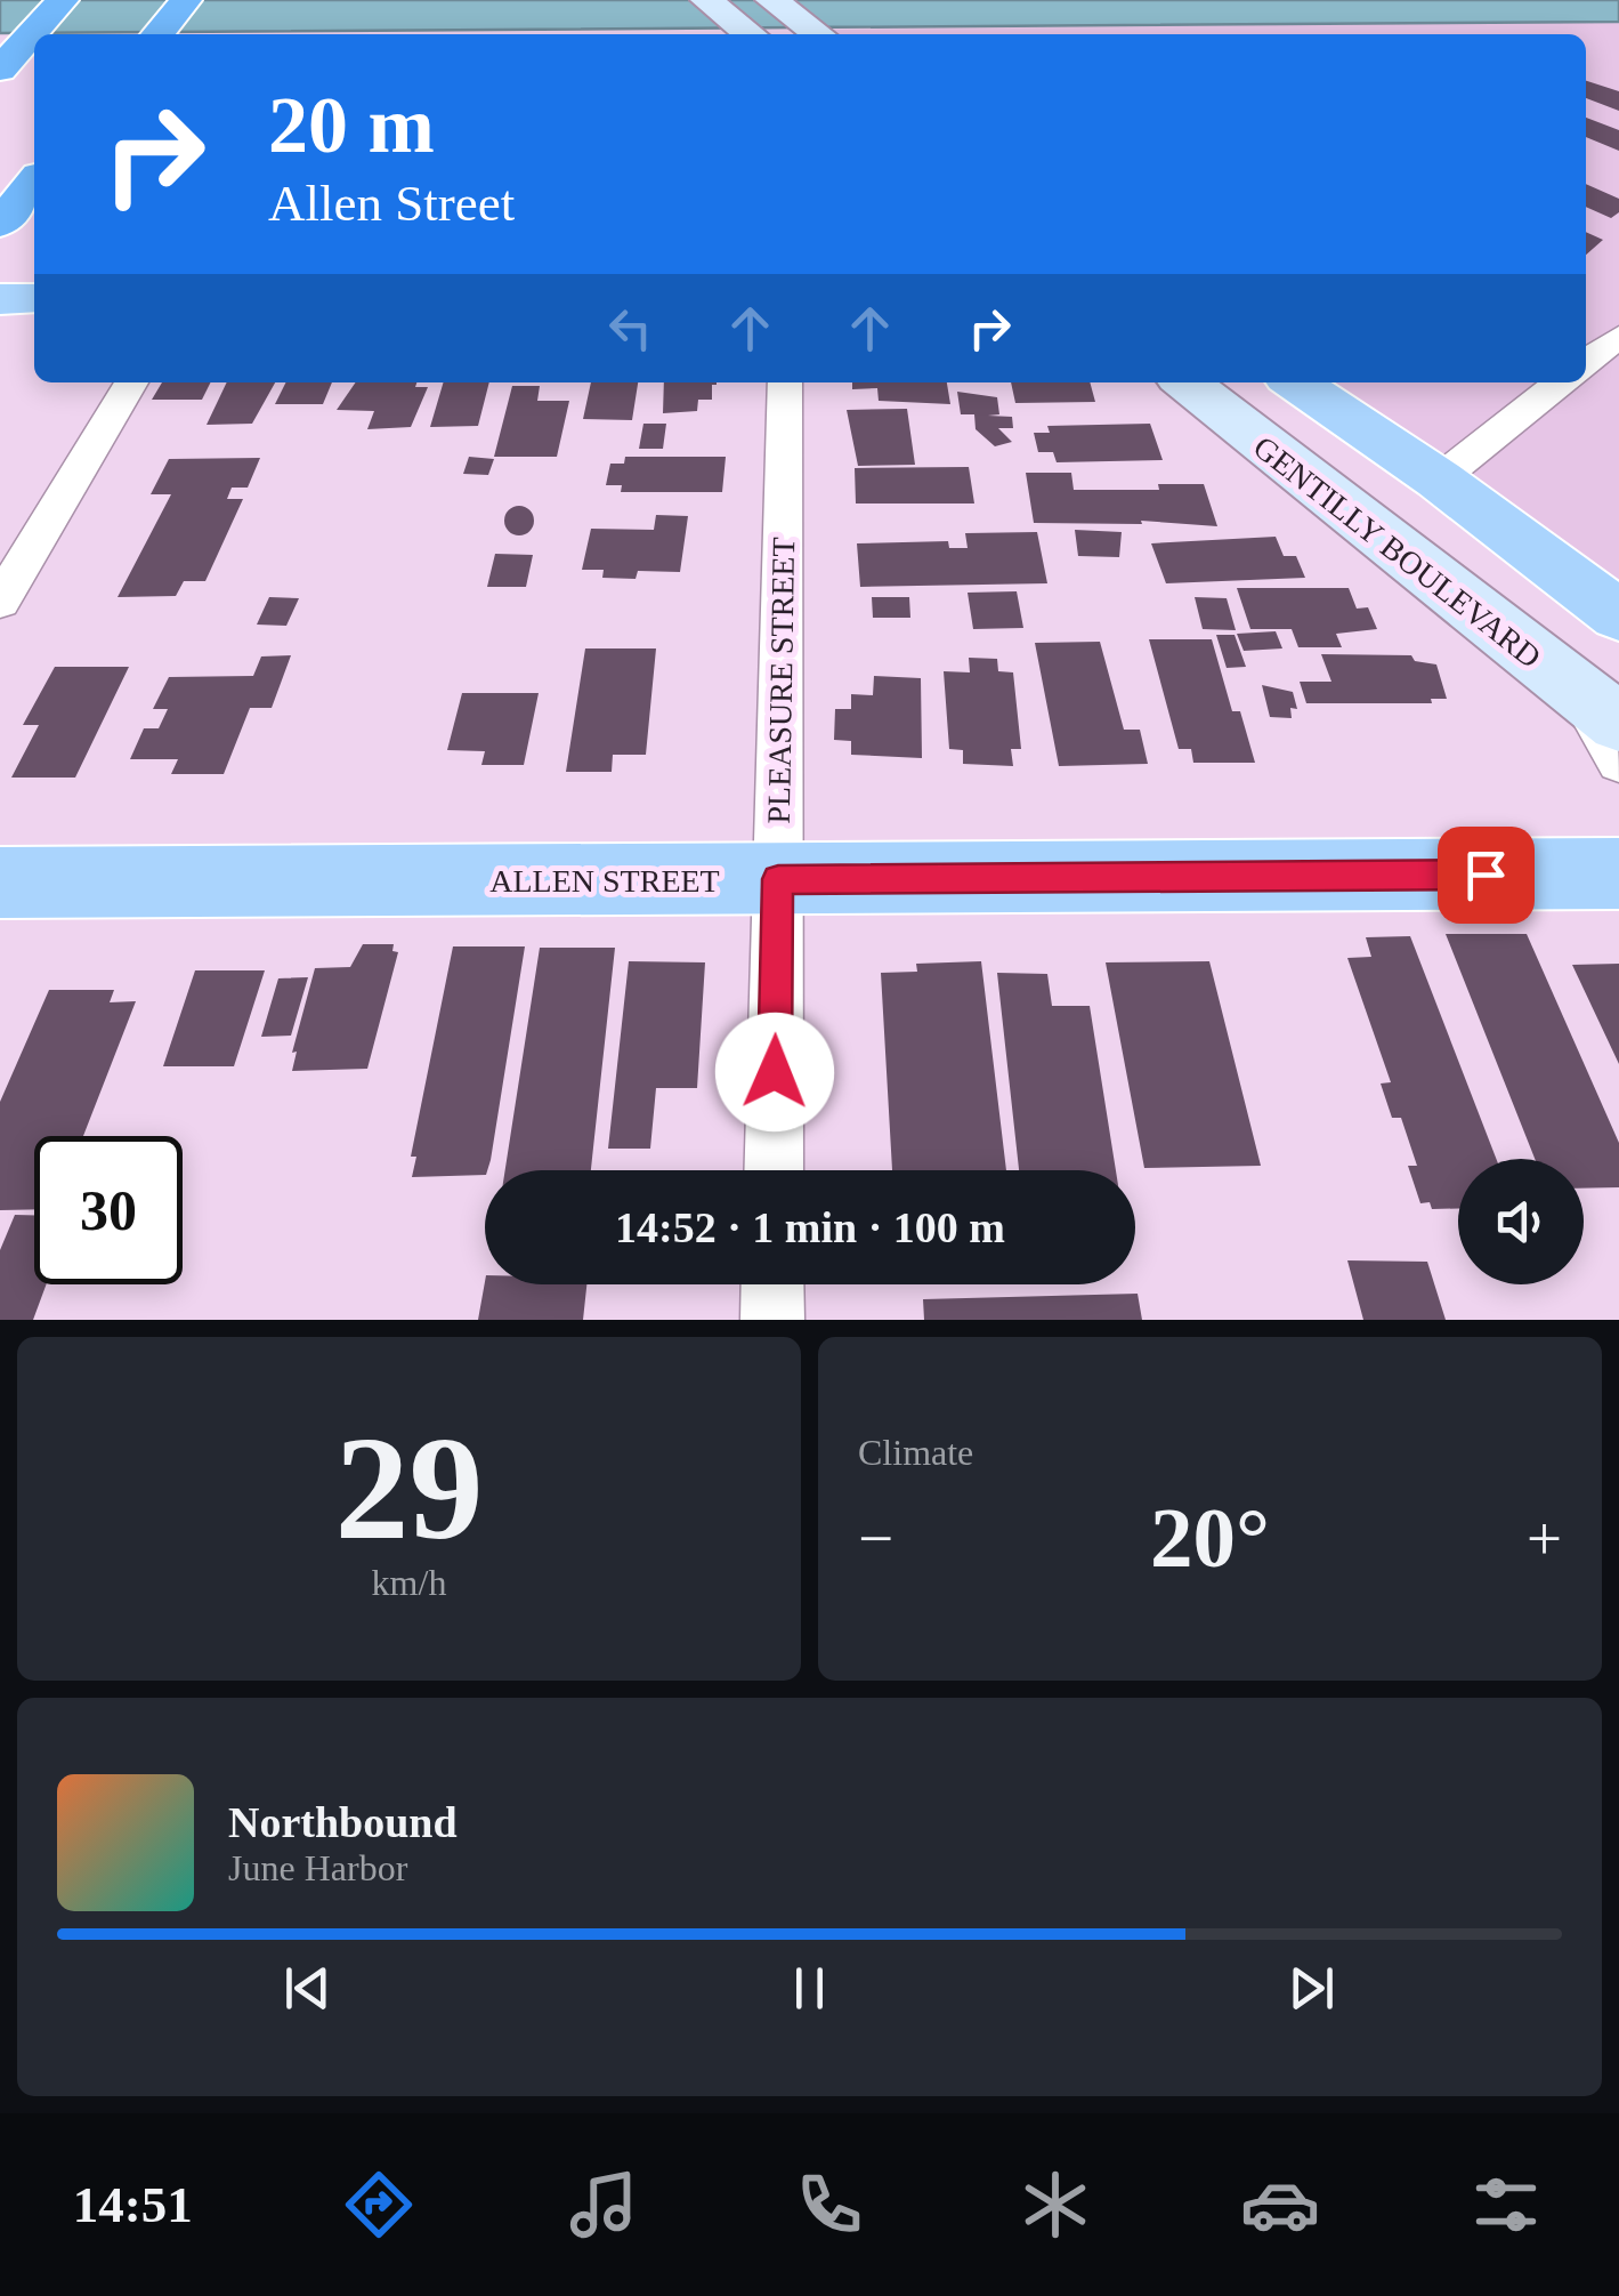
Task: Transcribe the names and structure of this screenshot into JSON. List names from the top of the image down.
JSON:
{
  "streets": {
    "main road": ["GENTILLY BOULEVARD", "ALLEN STREET"],
    "street": ["PLEASURE STREET"]
  },
  "crossings": [
    ["PLEASURE STREET", "ALLEN STREET"]
  ],
  "page": {
    "turn": ["20 m", "Allen Street"],
    "limit": "30",
    "trip": "14:52 · 1 min · 100 m",
    "tile": [
      ["29", "km/h"],
      "Climate"
    ],
    "heat": ["−", "20°", "+"],
    "song": ["Northbound", "June Harbor"],
    "tabs": "14:51"
  }
}
